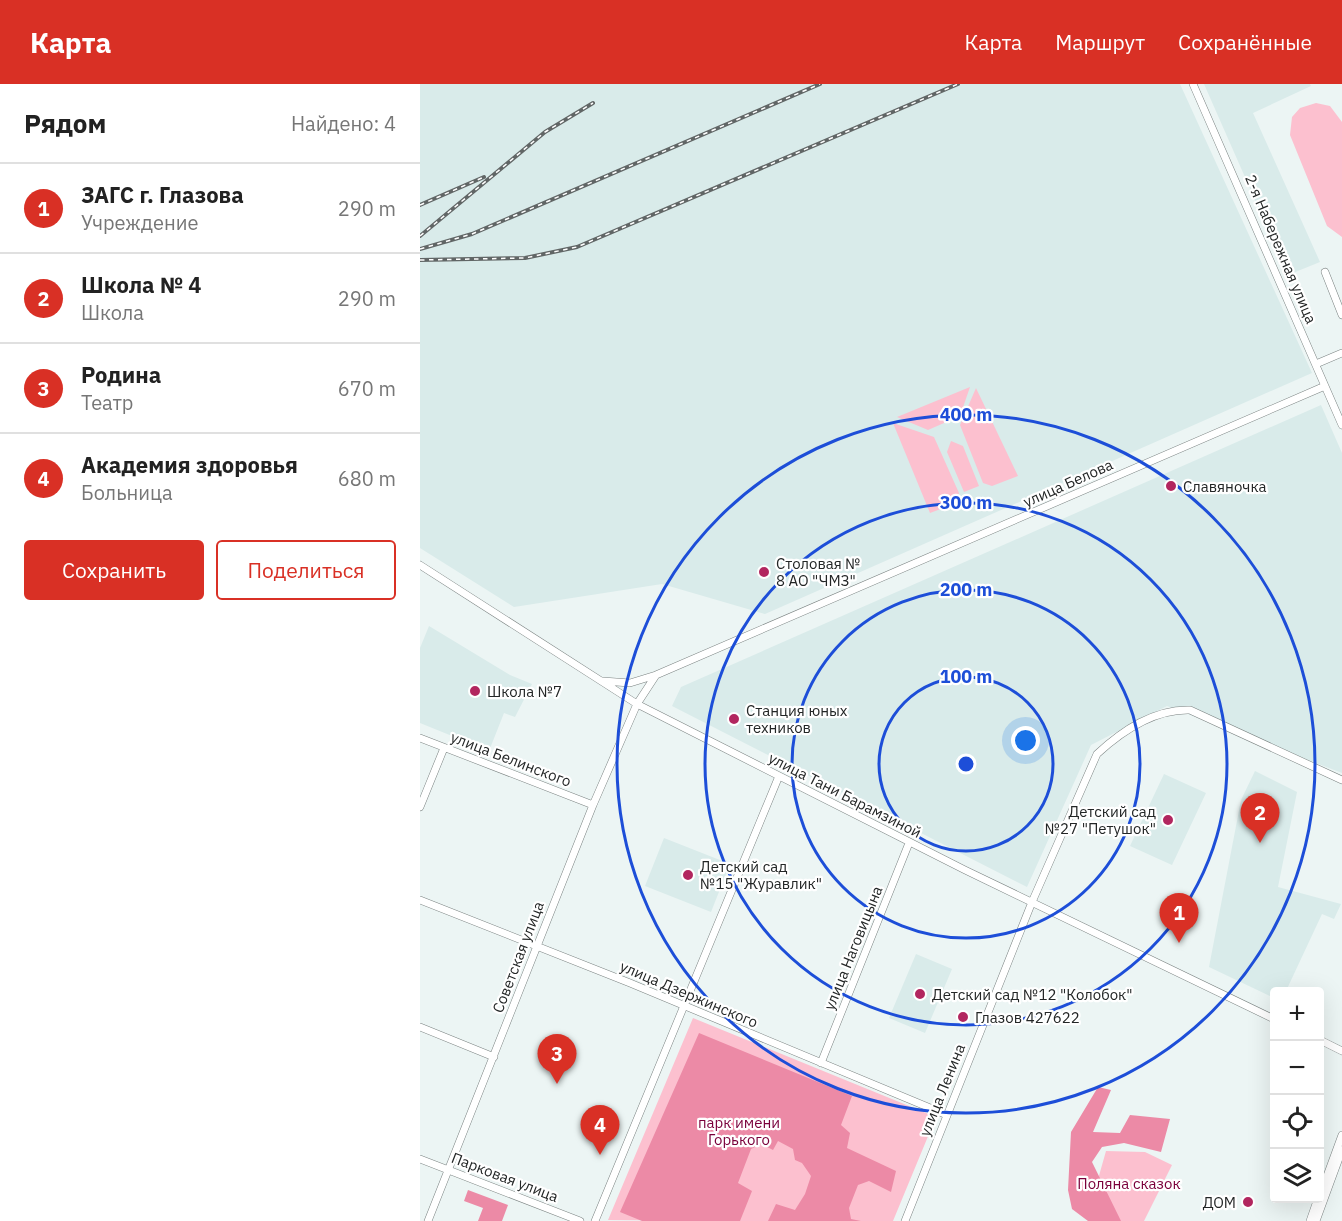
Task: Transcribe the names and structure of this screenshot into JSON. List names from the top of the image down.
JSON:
{
  "streets": {
    "street": [
      "2-я Набережная улица",
      "улица Белова",
      "улица Белинского",
      "улица Тани Барамзиной",
      "улица Наговицына",
      "Советская улица",
      "улица Дзержинского",
      "улица Ленина",
      "Парковая улица"
    ]
  },
  "crossings": [
    ["2-я Набережная улица", "улица Белова"],
    ["улица Белова", "улица Тани Барамзиной"],
    ["улица Белинского", "Советская улица"],
    ["улица Тани Барамзиной", "улица Наговицына"],
    ["улица Тани Барамзиной", "Советская улица"],
    ["улица Тани Барамзиной", "улица Ленина"],
    ["улица Наговицына", "улица Дзержинского"],
    ["Советская улица", "улица Дзержинского"],
    ["Советская улица", "Парковая улица"],
    ["улица Дзержинского", "улица Ленина"]
  ],
  "parks": ["парк имени Горького", "Поляна сказок"],
  "places": [
    "Славяночка",
    "Столовая № 8 АО \"ЧМЗ\"",
    "Школа №7",
    "Станция юных техников",
    "Детский сад №27 \"Петушок\"",
    "Детский сад №15 \"Журавлик\"",
    "Детский сад №12 \"Колобок\"",
    "Глазов 427622",
    "ДОМ"
  ],
  "page": {
    "header": "Карта",
    "nav": ["Карта", "Маршрут", "Сохранённые"],
    "heading": ["Рядом", "Найдено: 4"],
    "list": [
      {
        "mark": "1",
        "name": "ЗАГС г. Глазова",
        "note": "Учреждение",
        "value": "290 m"
      },
      {
        "mark": "2",
        "name": "Школа № 4",
        "note": "Школа",
        "value": "290 m"
      },
      {
        "mark": "3",
        "name": "Родина",
        "note": "Театр",
        "value": "670 m"
      },
      {
        "mark": "4",
        "name": "Академия здоровья",
        "note": "Больница",
        "value": "680 m"
      }
    ],
    "buttons": ["Сохранить", "Поделиться"],
    "pins": [
      "2",
      "1",
      "3",
      "4"
    ],
    "map_buttons": ["+", "−"]
  },
  "rings": [
    "400 m",
    "300 m",
    "200 m",
    "100 m"
  ]
}
